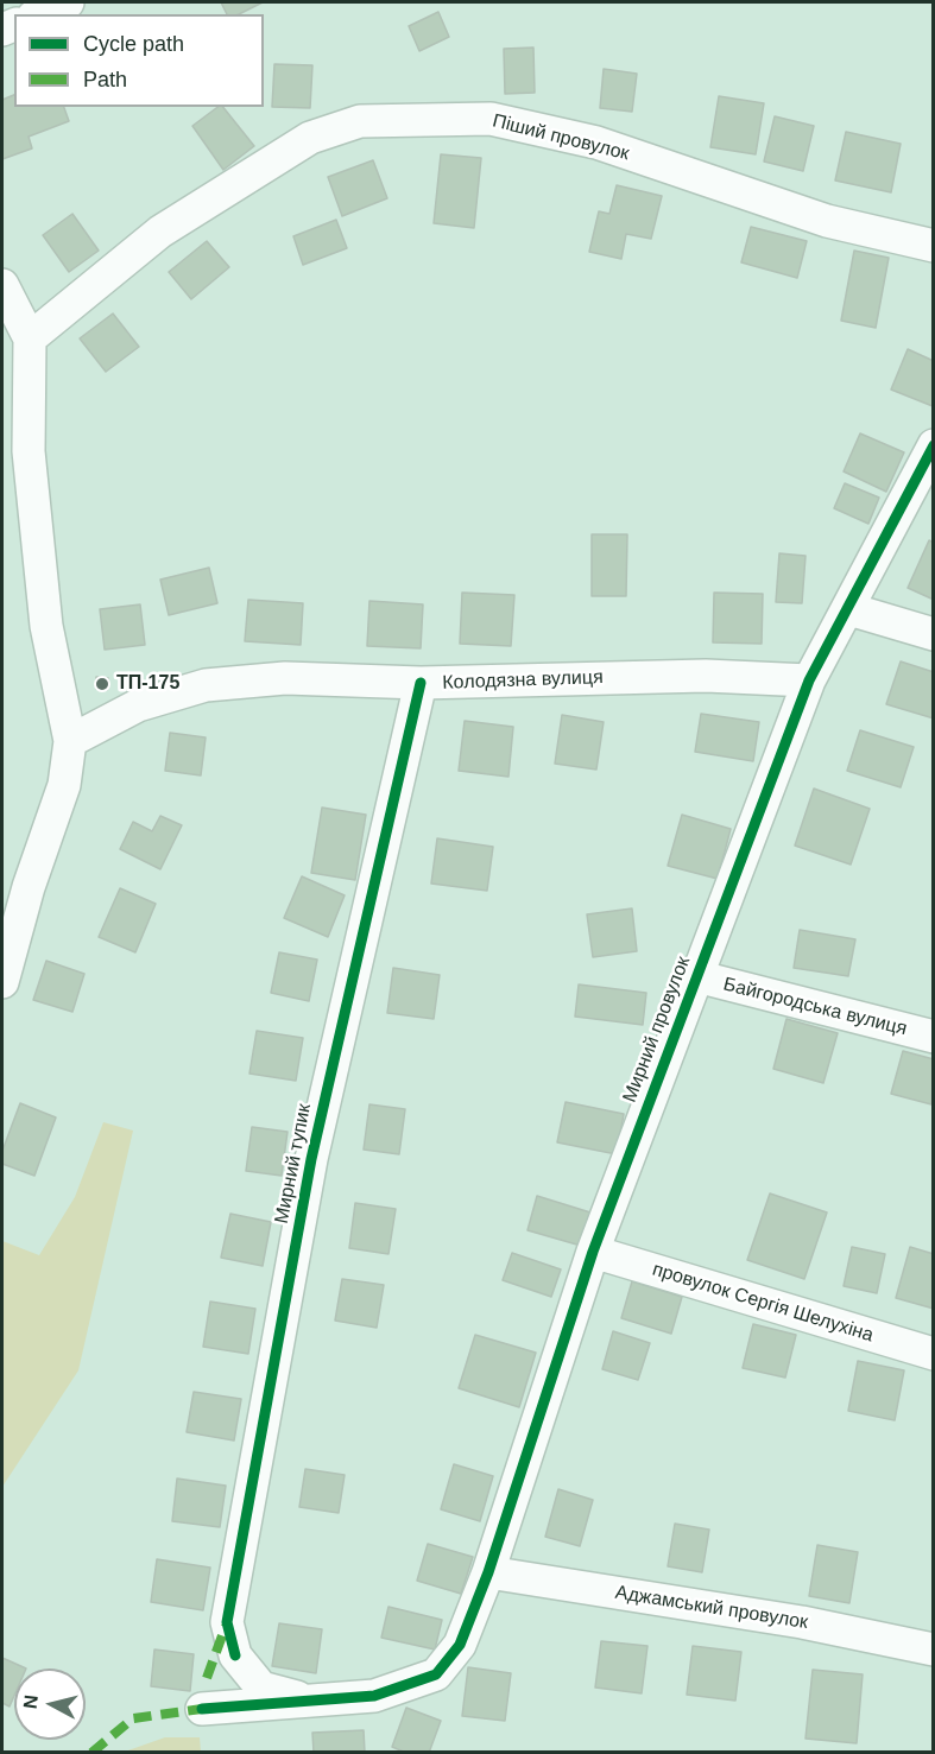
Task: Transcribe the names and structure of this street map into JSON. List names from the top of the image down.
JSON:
{
  "streets": {
    "street": [
      "Піший провулок",
      "Колодязна вулиця",
      "Байгородська вулиця",
      "Мирний провулок",
      "Мирний тупик",
      "провулок Сергія Шелухіна",
      "Аджамський провулок"
    ]
  },
  "crossings": [
    ["Колодязна вулиця", "Мирний провулок"],
    ["Колодязна вулиця", "Мирний тупик"],
    ["Байгородська вулиця", "Мирний провулок"],
    ["Мирний провулок", "Мирний тупик"],
    ["Мирний провулок", "провулок Сергія Шелухіна"],
    ["Мирний провулок", "Аджамський провулок"]
  ],
  "places": ["ТП-175"],
  "legend": ["Cycle path", "Path"],
  "north": "left"
}
